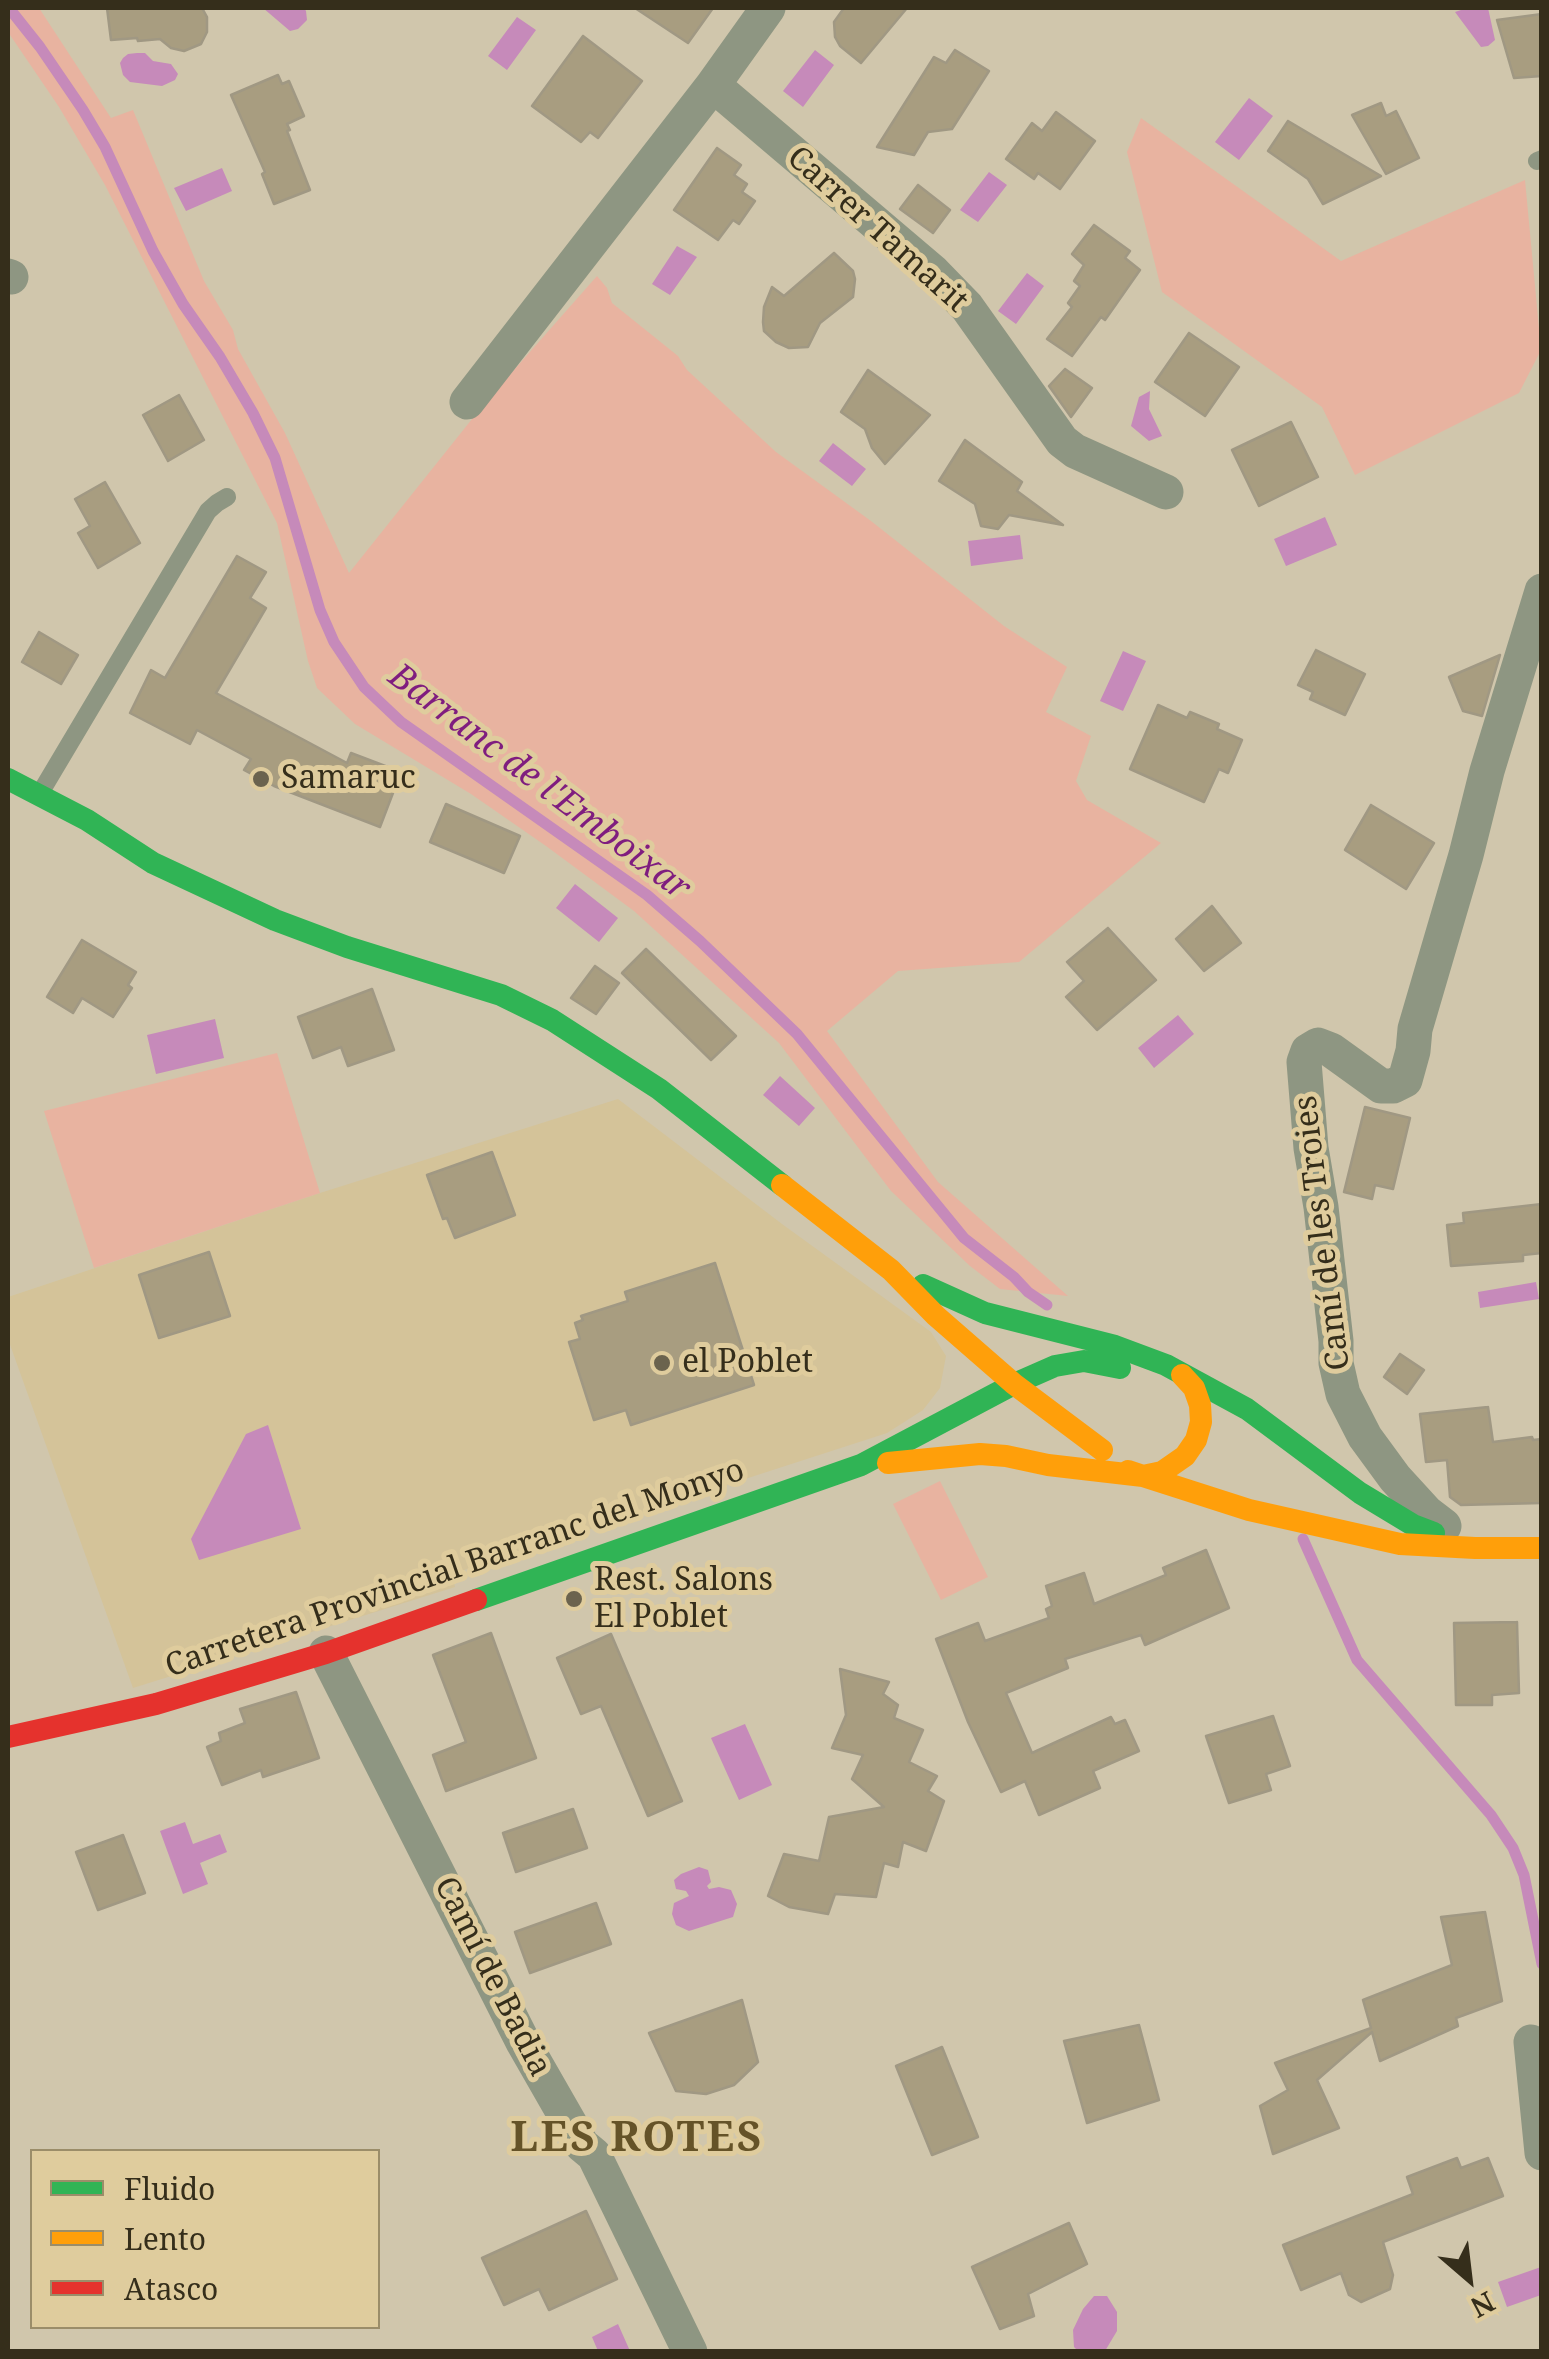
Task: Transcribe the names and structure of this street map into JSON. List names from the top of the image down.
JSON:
{
  "streets": {
    "street": [
      "Carrer Tamarit",
      "Camí de les Troies",
      "Carretera Provincial Barranc del Monyo",
      "Camí de Badia"
    ]
  },
  "crossings": [
    ["Carretera Provincial Barranc del Monyo", "Camí de Badia"]
  ],
  "districts": ["LES ROTES"],
  "water": ["Barranc de l'Emboixar"],
  "places": ["Samaruc", "el Poblet", "Rest. Salons El Poblet"],
  "legend": ["Fluido", "Lento", "Atasco"],
  "north": "bottom right"
}
